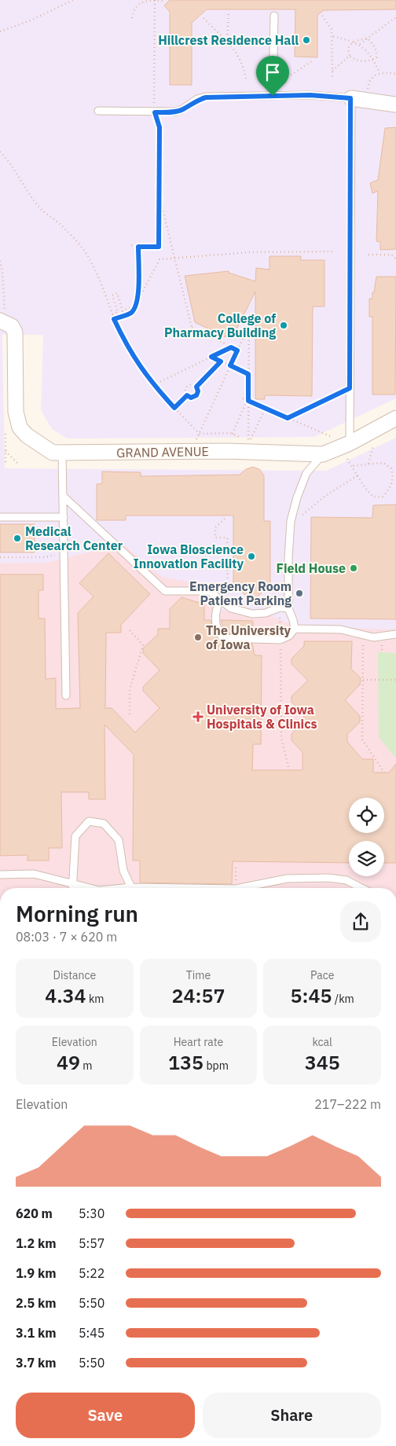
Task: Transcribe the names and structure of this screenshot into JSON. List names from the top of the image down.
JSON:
{
  "streets": {
    "street": ["GRAND AVENUE"]
  },
  "places": {
    "other": [
      "Hillcrest Residence Hall",
      "College of Pharmacy Building",
      "Medical Research Center",
      "Iowa Bioscience Innovation Facility",
      "Field House",
      "Emergency Room Patient Parking",
      "The University of Iowa"
    ],
    "health": ["University of Iowa Hospitals & Clinics"]
  },
  "page": {
    "heading": ["Morning run", "08:03 · 7 × 620 m"],
    "stats": [
      ["Distance", "4.34 km"],
      ["Time", "24:57"],
      ["Pace", "5:45 /km"],
      ["Elevation", "49 m"],
      ["Heart rate", "135 bpm"],
      ["kcal", "345"]
    ],
    "chart": ["Elevation", "217–222 m"],
    "list": [
      {
        "name": "620 m",
        "note": "5:30"
      },
      {
        "name": "1.2 km",
        "note": "5:57"
      },
      {
        "name": "1.9 km",
        "note": "5:22"
      },
      {
        "name": "2.5 km",
        "note": "5:50"
      },
      {
        "name": "3.1 km",
        "note": "5:45"
      },
      {
        "name": "3.7 km",
        "note": "5:50"
      }
    ],
    "buttons": ["Save", "Share"]
  }
}
